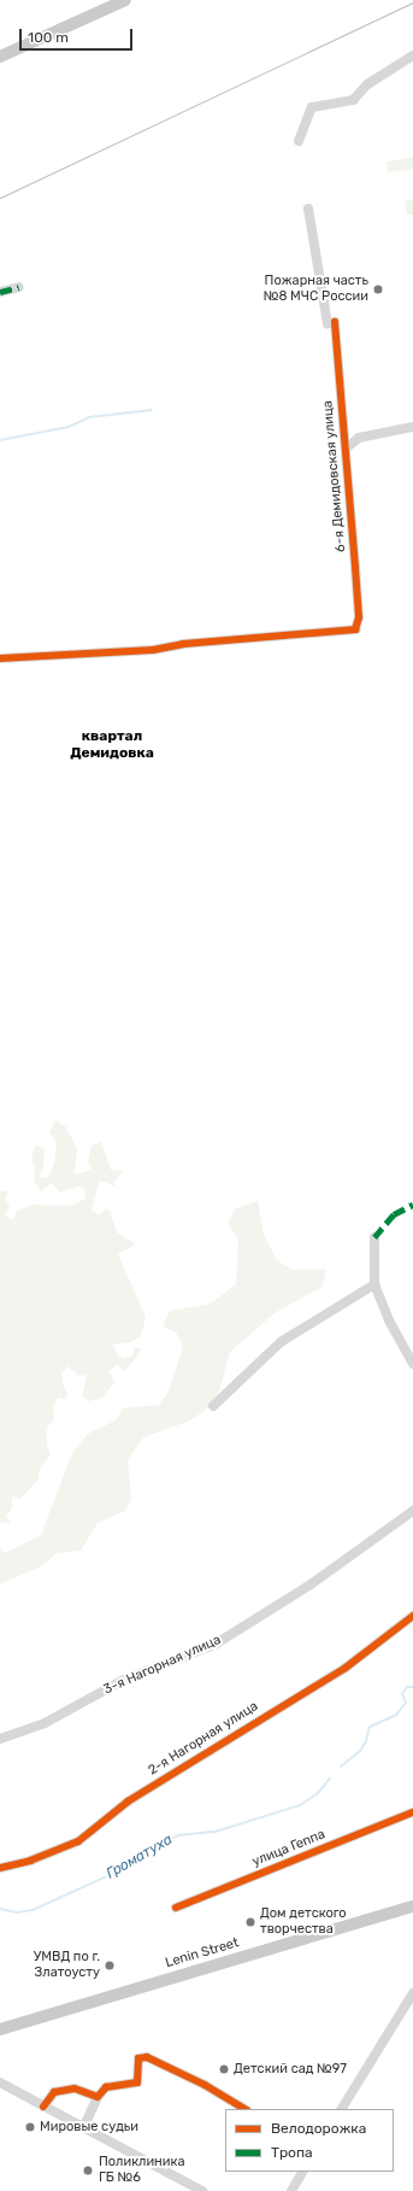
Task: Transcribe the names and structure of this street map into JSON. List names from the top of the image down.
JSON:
{
  "streets": {
    "main road": ["Lenin Street"],
    "street": [
      "6-я Демидовская улица",
      "3-я Нагорная улица",
      "2-я Нагорная улица",
      "улица Геппа"
    ]
  },
  "districts": ["квартал Демидовка"],
  "water": ["Громатуха"],
  "places": [
    "Пожарная часть №8 МЧС России",
    "Дом детского творчества",
    "УМВД по г. Златоусту",
    "Детский сад №97",
    "Мировые судьи",
    "Поликлиника ГБ №6"
  ],
  "legend": ["Велодорожка", "Тропа"],
  "scale_bar": "100 m"
}
